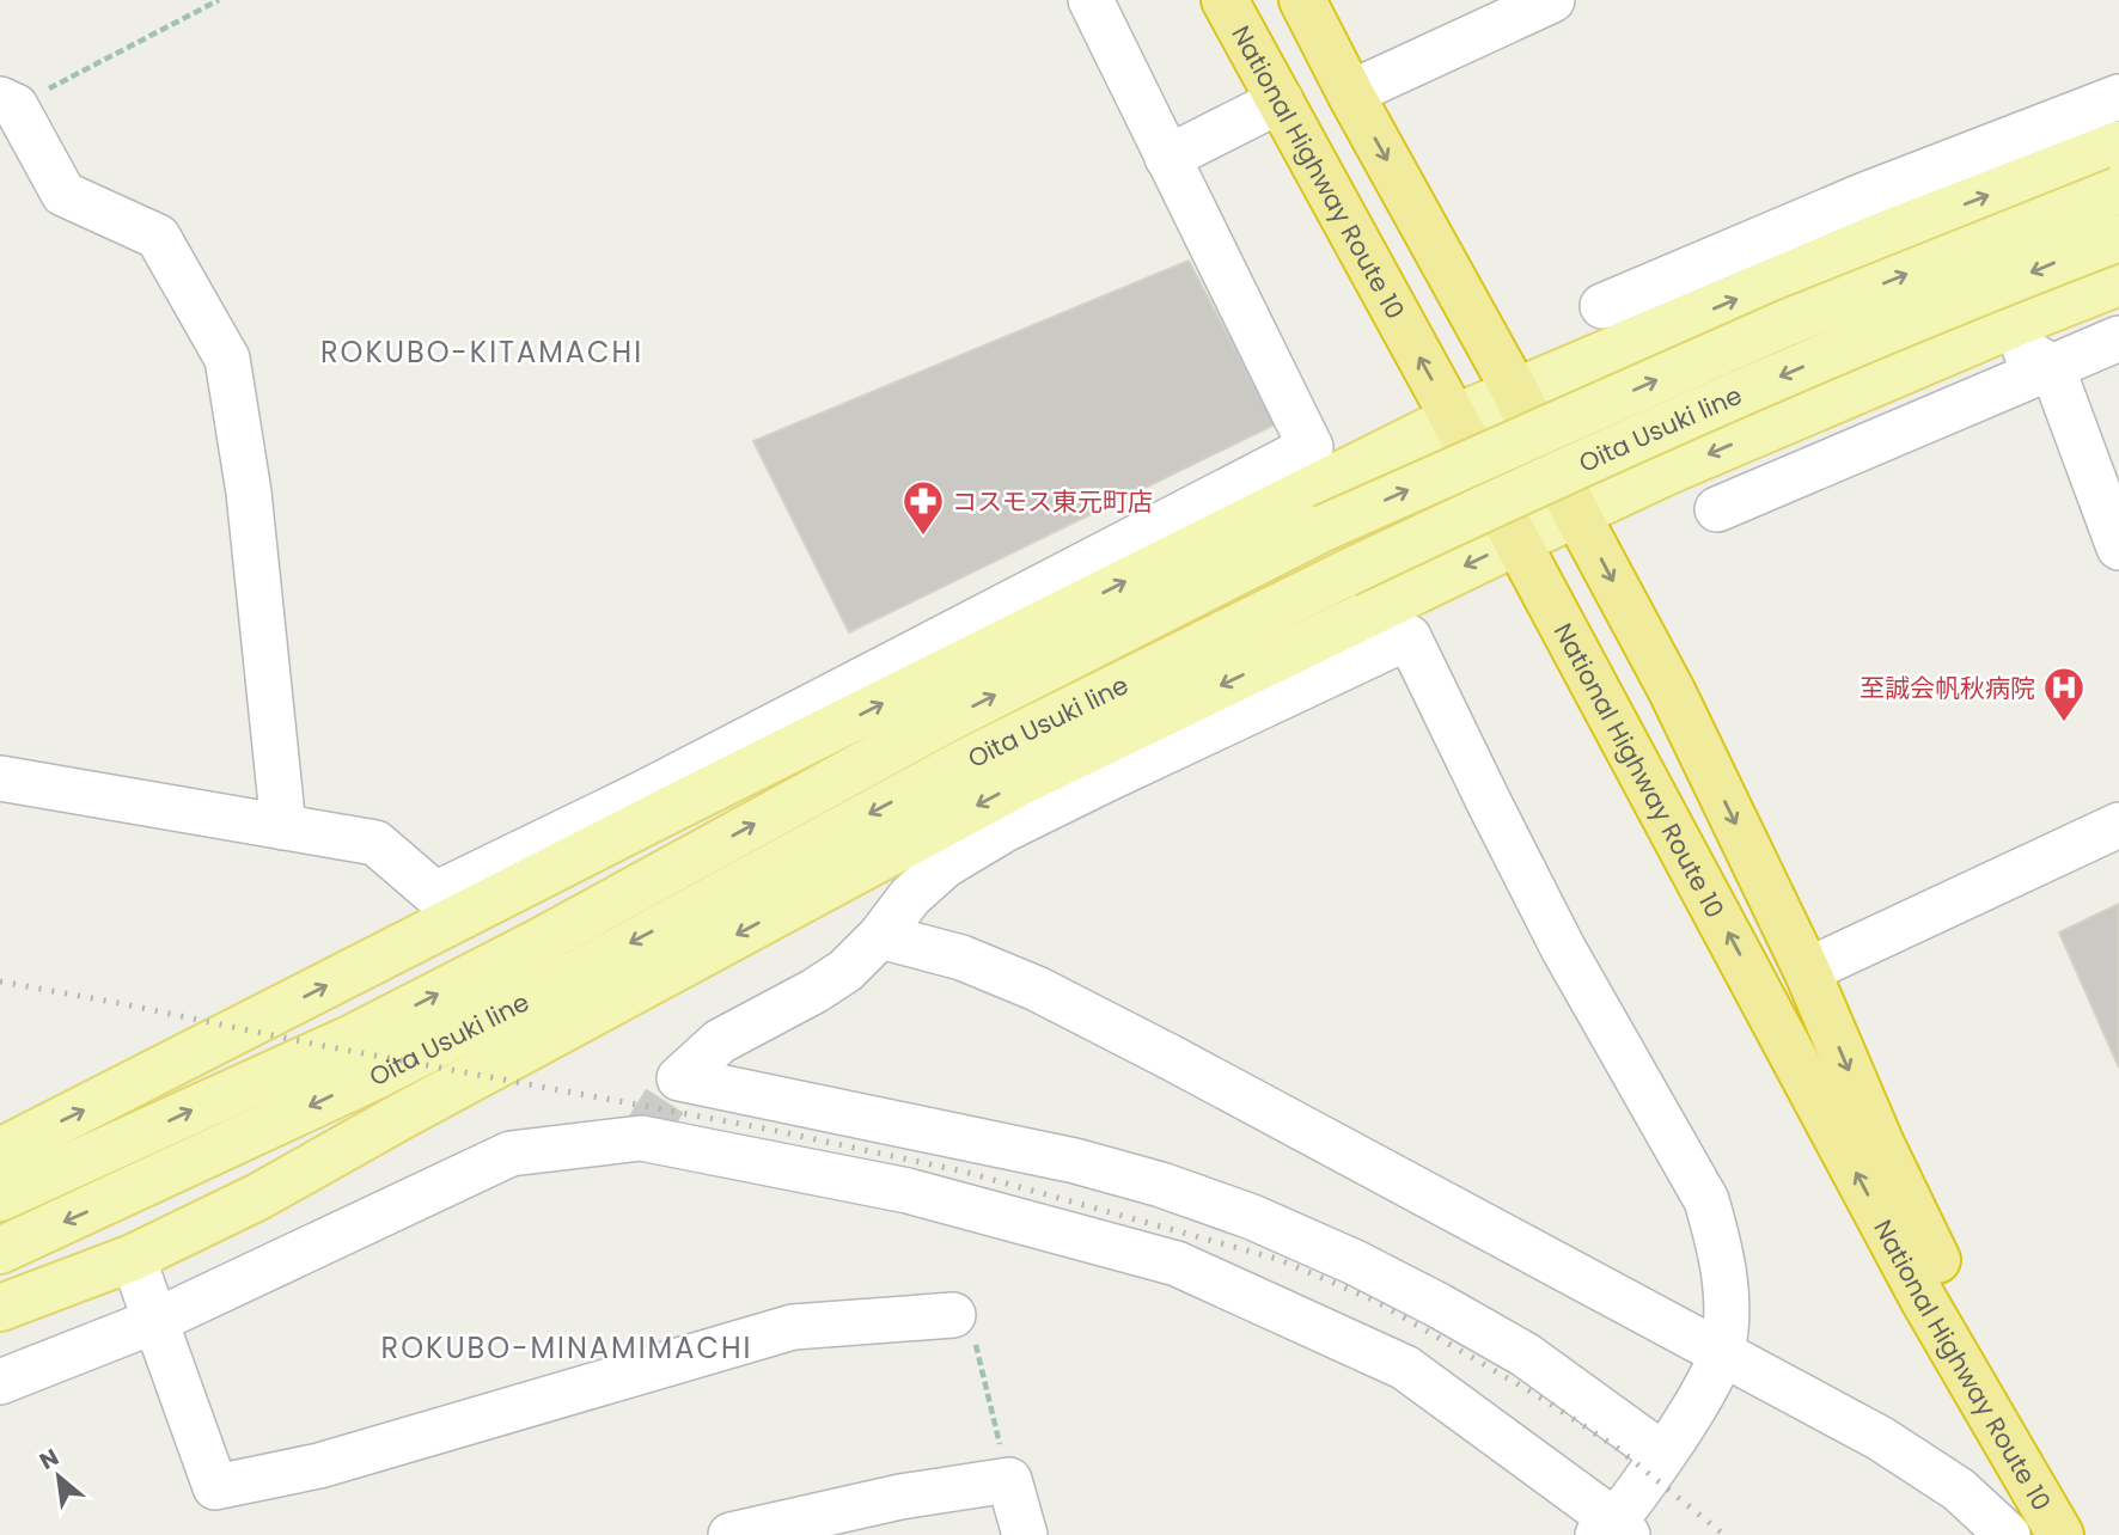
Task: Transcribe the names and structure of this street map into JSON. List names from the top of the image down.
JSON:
{
  "streets": {
    "highway": ["National Highway Route 10"],
    "main road": ["Oita Usuki line"]
  },
  "districts": ["ROKUBO-KITAMACHI", "ROKUBO-MINAMIMACHI"],
  "places": {
    "pharmacy": ["コスモス東元町店"],
    "hospital": ["至誠会帆秋病院"]
  },
  "north": "top left"
}
